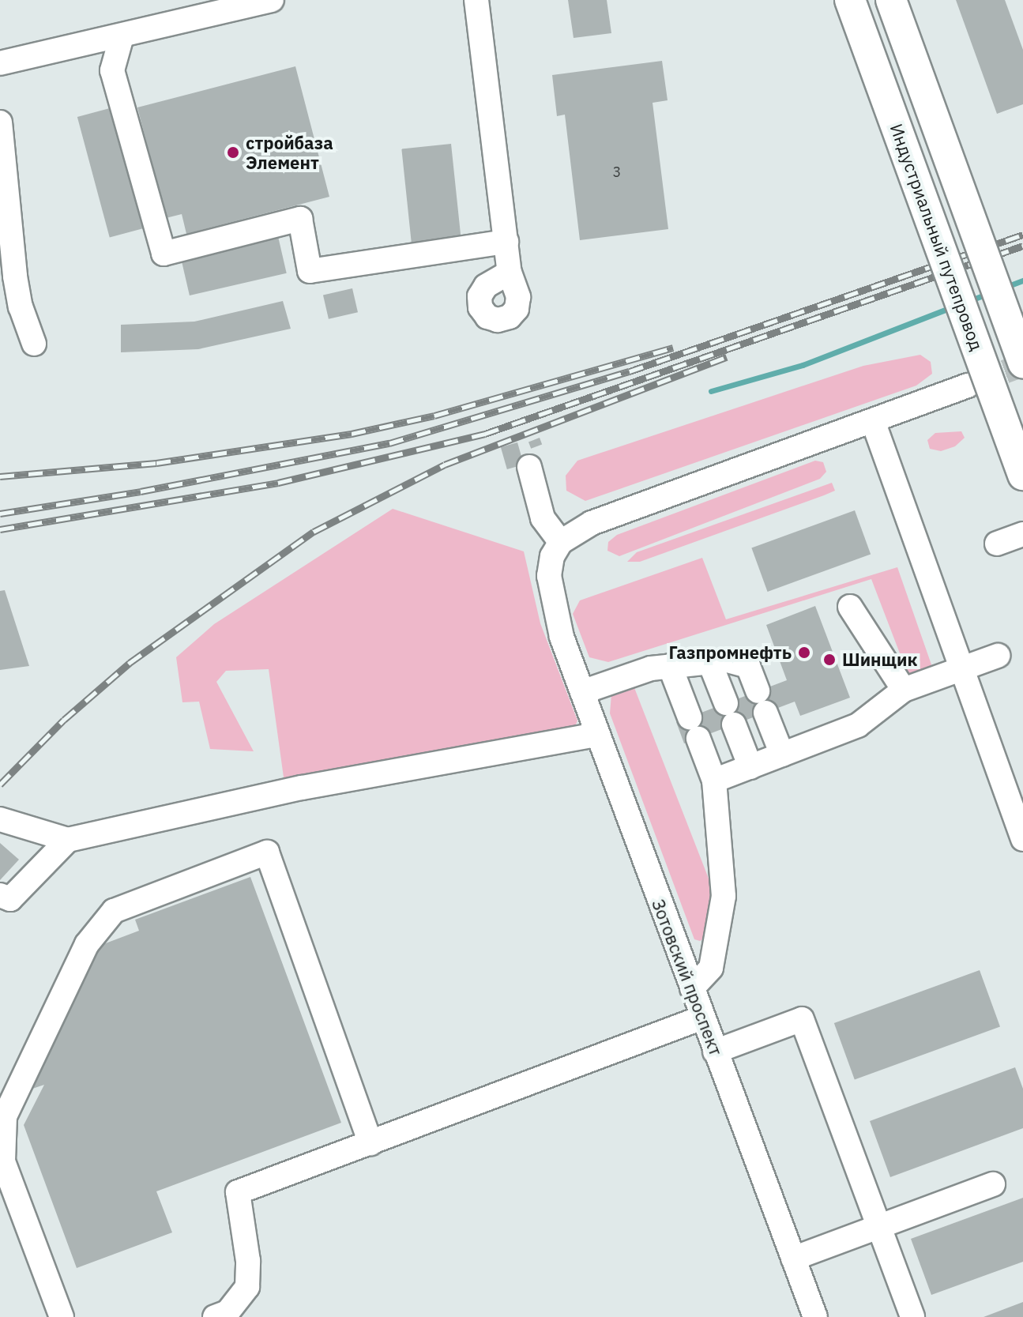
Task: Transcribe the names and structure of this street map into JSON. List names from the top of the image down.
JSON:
{
  "streets": {
    "main road": ["Индустриальный путепровод"],
    "street": ["Зотовский проспект"]
  },
  "places": ["стройбаза Элемент", "Газпромнефть", "Шинщик"],
  "house_numbers": ["3"]
}
